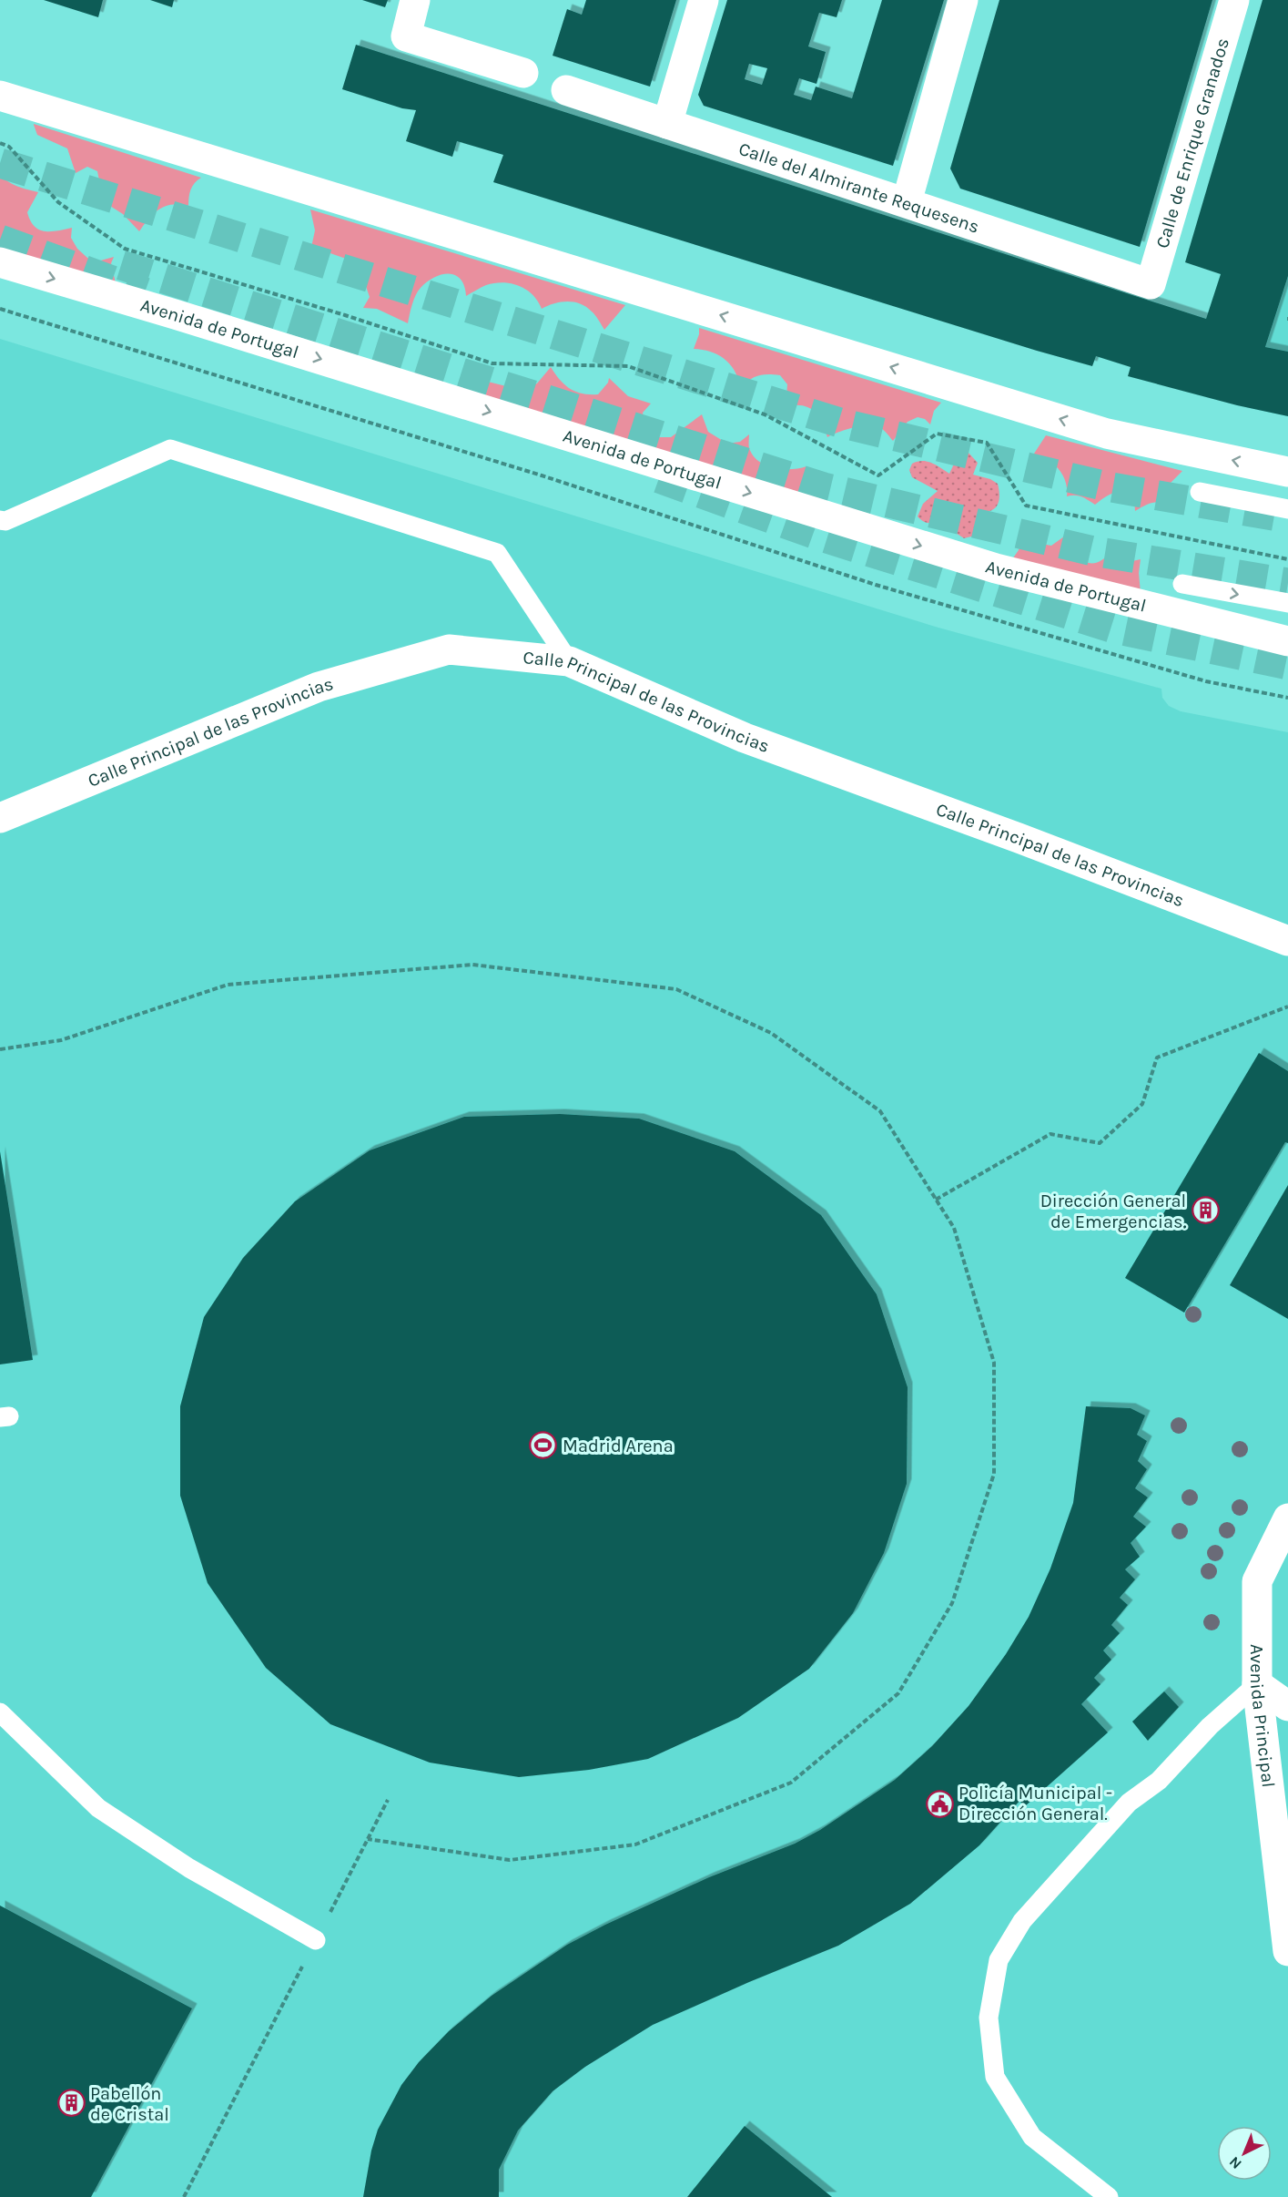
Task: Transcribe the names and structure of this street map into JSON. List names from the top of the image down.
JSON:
{
  "streets": {
    "street": [
      "Calle de Enrique Granados",
      "Calle del Almirante Requesens",
      "Avenida de Portugal",
      "Calle Principal de las Provincias",
      "Avenida Principal"
    ]
  },
  "crossings": [
    ["Calle de Enrique Granados", "Calle del Almirante Requesens"]
  ],
  "places": {
    "building": ["Dirección General de Emergencias.", "Pabellón de Cristal"],
    "sports": ["Madrid Arena"],
    "public building": ["Policía Municipal - Dirección General."]
  },
  "north": "bottom left"
}
